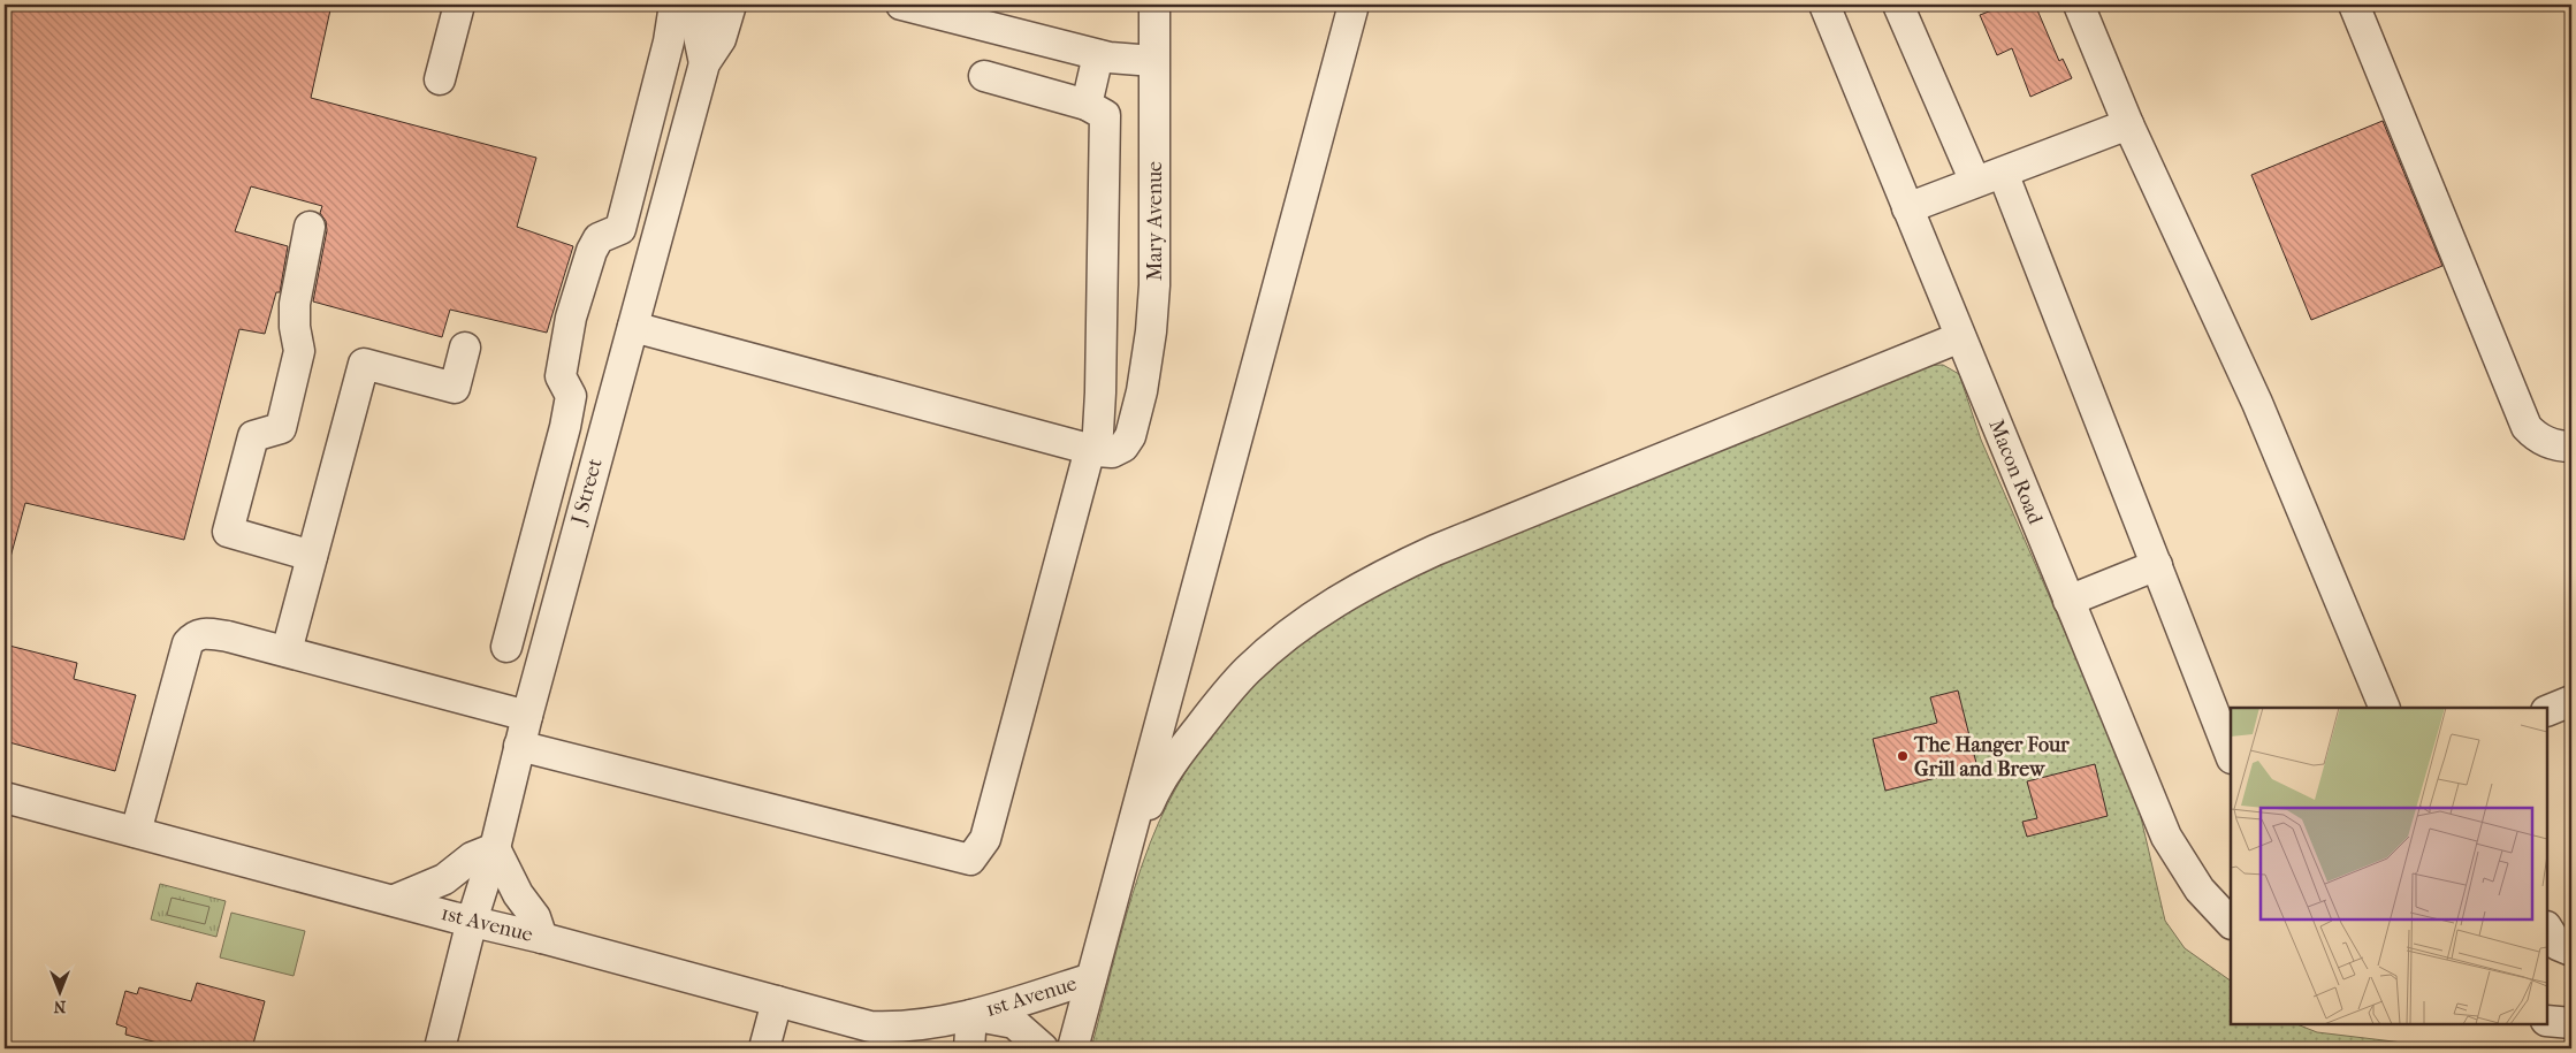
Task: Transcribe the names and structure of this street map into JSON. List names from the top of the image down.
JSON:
{
  "streets": {
    "street": [
      "Mary Avenue",
      "Macon Road",
      "J Street",
      "1st Avenue"
    ]
  },
  "crossings": [
    ["J Street", "1st Avenue"]
  ],
  "places": ["The Hanger Four Grill and Brew"],
  "north": "bottom"
}
